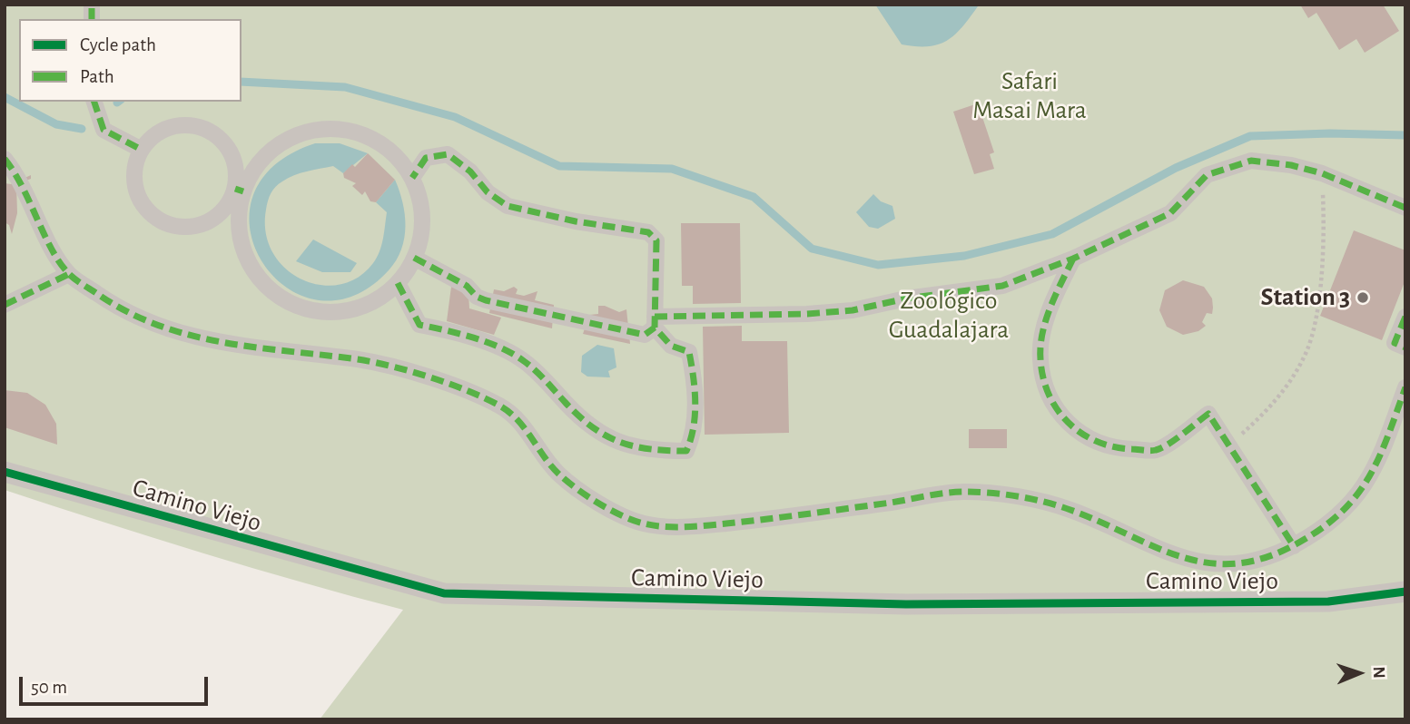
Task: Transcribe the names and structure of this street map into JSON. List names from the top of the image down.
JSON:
{
  "streets": {
    "street": ["Camino Viejo"]
  },
  "parks": ["Safari Masai Mara", "Zoológico Guadalajara"],
  "places": ["Station 3"],
  "legend": ["Cycle path", "Path"],
  "scale_bar": "50 m",
  "north": "right"
}
